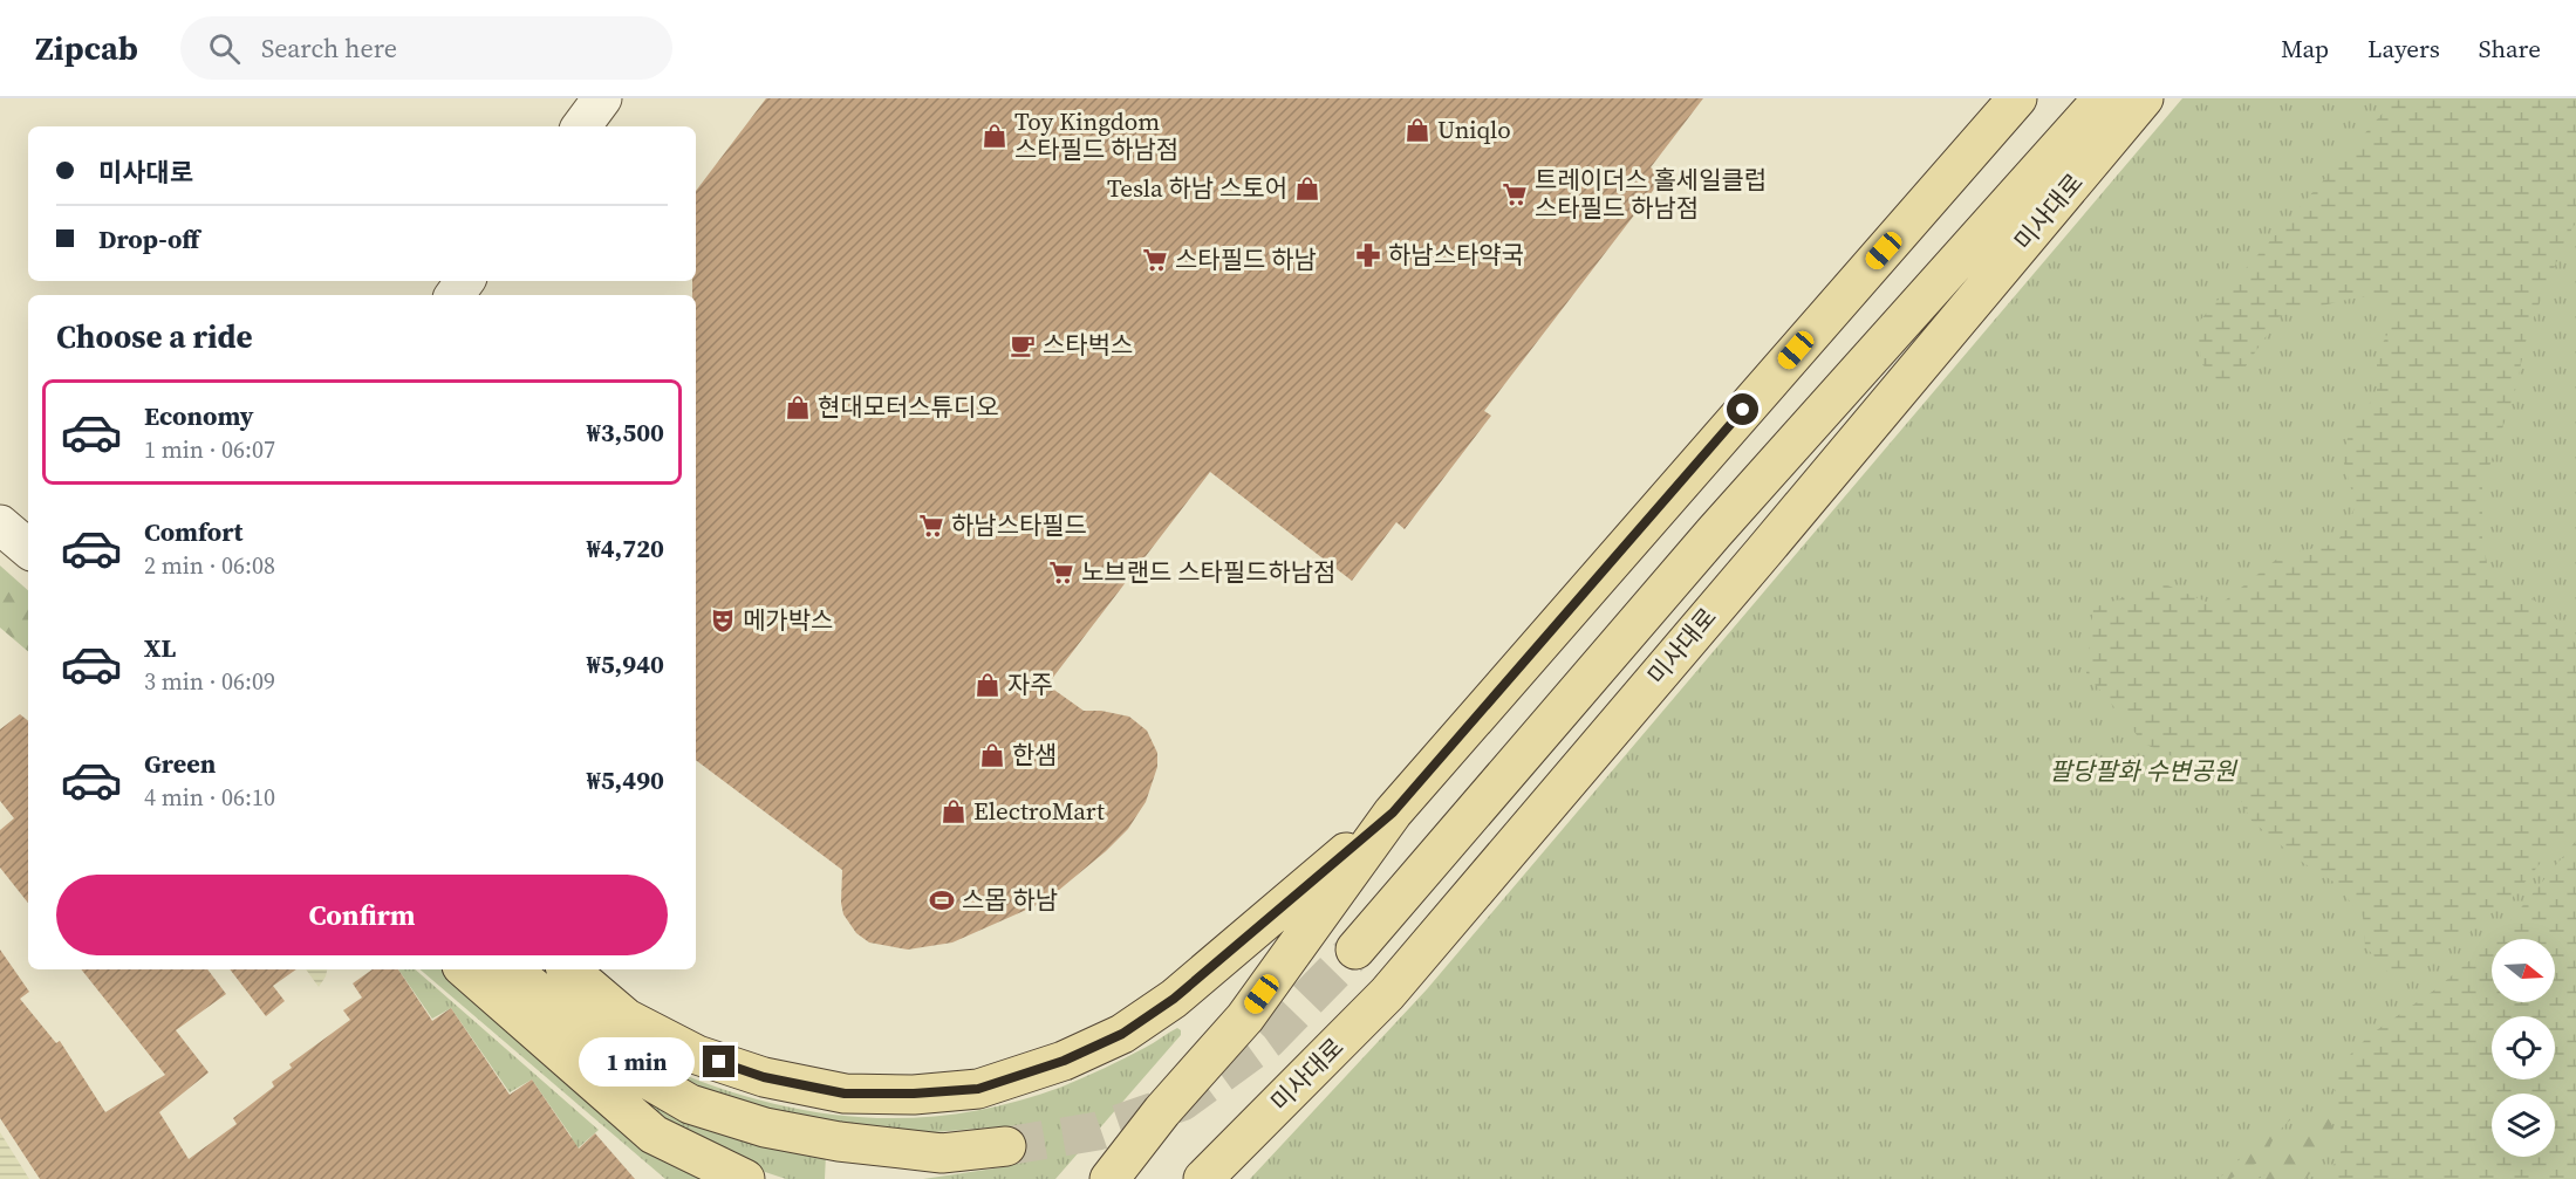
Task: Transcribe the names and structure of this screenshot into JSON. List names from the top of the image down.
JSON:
{
  "streets": {
    "main road": ["미사대로"]
  },
  "parks": ["팔당팔화 수변공원"],
  "places": {
    "shop": [
      "Uniqlo",
      "Toy Kingdom 스타필드 하남점",
      "Tesla 하남 스토어",
      "현대모터스튜디오",
      "자주",
      "한샘",
      "ElectroMart"
    ],
    "supermarket": [
      "트레이더스 홀세일클럽 스타필드 하남점",
      "스타필드 하남",
      "하남스타필드",
      "노브랜드 스타필드하남점"
    ],
    "pharmacy": ["하남스타약국"],
    "cafe": ["스타벅스"],
    "theatre": ["메가박스"],
    "sports": ["스몹 하남"]
  },
  "north": "right",
  "page": {
    "header": "Zipcab",
    "search": "Search here",
    "nav": ["Map", "Layers", "Share"],
    "banner": ["미사대로", "Drop-off"],
    "heading": "Choose a ride",
    "list": [
      {
        "name": "Economy",
        "note": "1 min · 06:07",
        "value": "₩3,500"
      },
      {
        "name": "Comfort",
        "note": "2 min · 06:08",
        "value": "₩4,720"
      },
      {
        "name": "XL",
        "note": "3 min · 06:09",
        "value": "₩5,940"
      },
      {
        "name": "Green",
        "note": "4 min · 06:10",
        "value": "₩5,490"
      }
    ],
    "buttons": "Confirm",
    "bubble": "1 min"
  }
}
